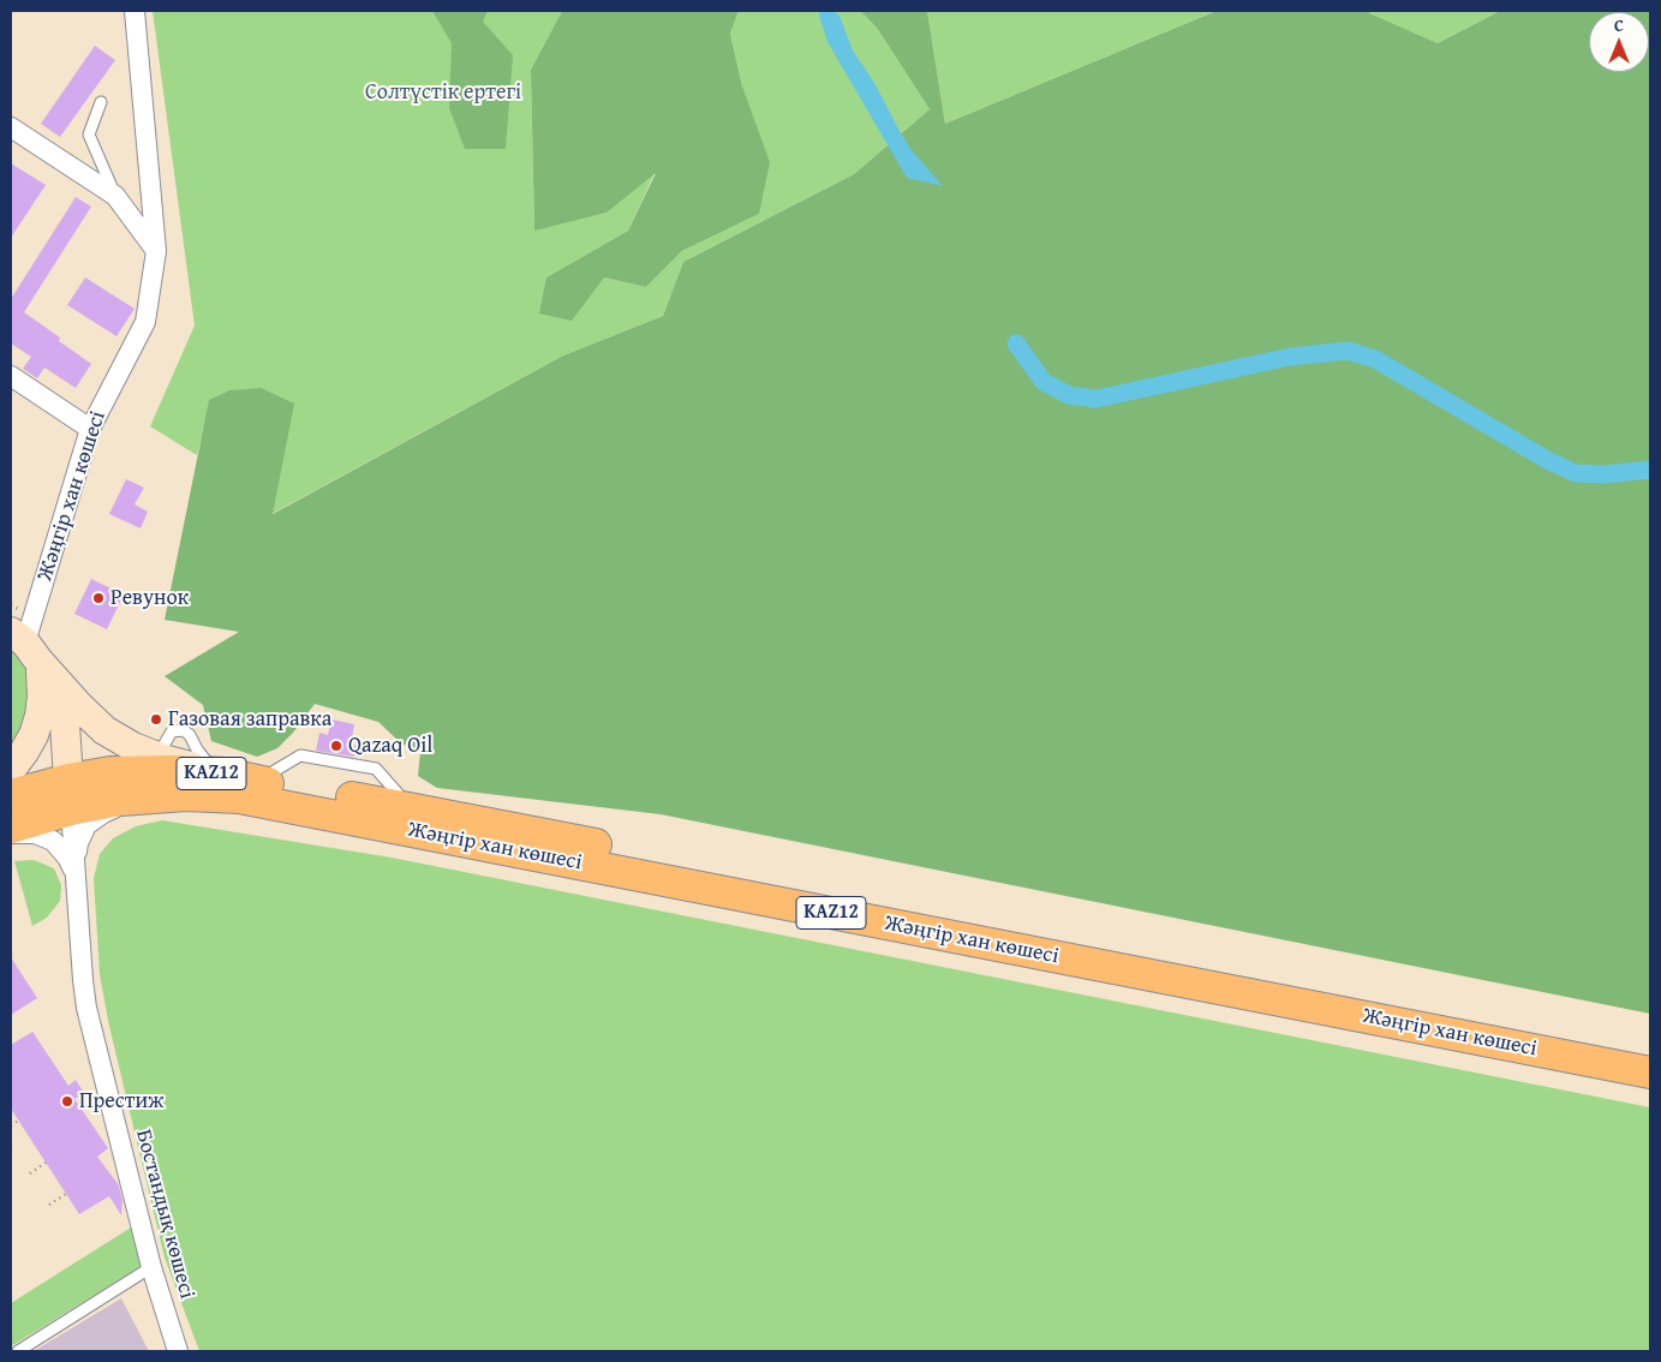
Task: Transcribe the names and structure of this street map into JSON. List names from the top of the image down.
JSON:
{
  "streets": {
    "main road": ["Жәңгір хан көшесі", "KAZ12"],
    "street": ["Бостандық көшесі"]
  },
  "parks": ["Солтүстік ертегі"],
  "places": [
    "Ревунок",
    "Газовая заправка",
    "Qazaq Oil",
    "Престиж"
  ],
  "north": "top"
}
